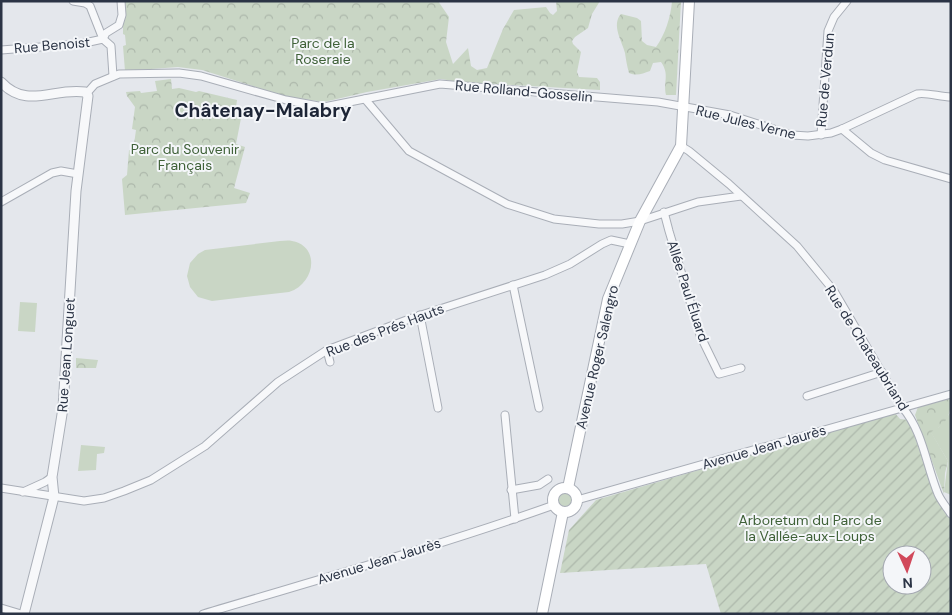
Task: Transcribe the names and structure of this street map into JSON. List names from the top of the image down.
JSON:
{
  "streets": {
    "main road": ["Avenue Roger Salengro"],
    "street": [
      "Rue Benoist",
      "Rue de Verdun",
      "Rue Rolland-Gosselin",
      "Rue Jules Verne",
      "Allée Paul Éluard",
      "Rue des Prés Hauts",
      "Rue de Chateaubriand",
      "Rue Jean Longuet",
      "Avenue Jean Jaurès"
    ]
  },
  "crossings": [
    ["Rue de Verdun", "Rue Jules Verne"],
    ["Rue Rolland-Gosselin", "Rue Jules Verne"],
    ["Rue Rolland-Gosselin", "Avenue Roger Salengro"],
    ["Rue Jules Verne", "Avenue Roger Salengro"],
    ["Rue des Prés Hauts", "Rue Jean Longuet"],
    ["Rue des Prés Hauts", "Avenue Roger Salengro"],
    ["Rue de Chateaubriand", "Avenue Roger Salengro"],
    ["Rue de Chateaubriand", "Avenue Jean Jaurès"],
    ["Avenue Roger Salengro", "Avenue Jean Jaurès"]
  ],
  "districts": ["Châtenay-Malabry"],
  "parks": ["Parc de la Roseraie", "Parc du Souvenir Français", "Arboretum du Parc de la Vallée-aux-Loups"],
  "north": "bottom"
}
